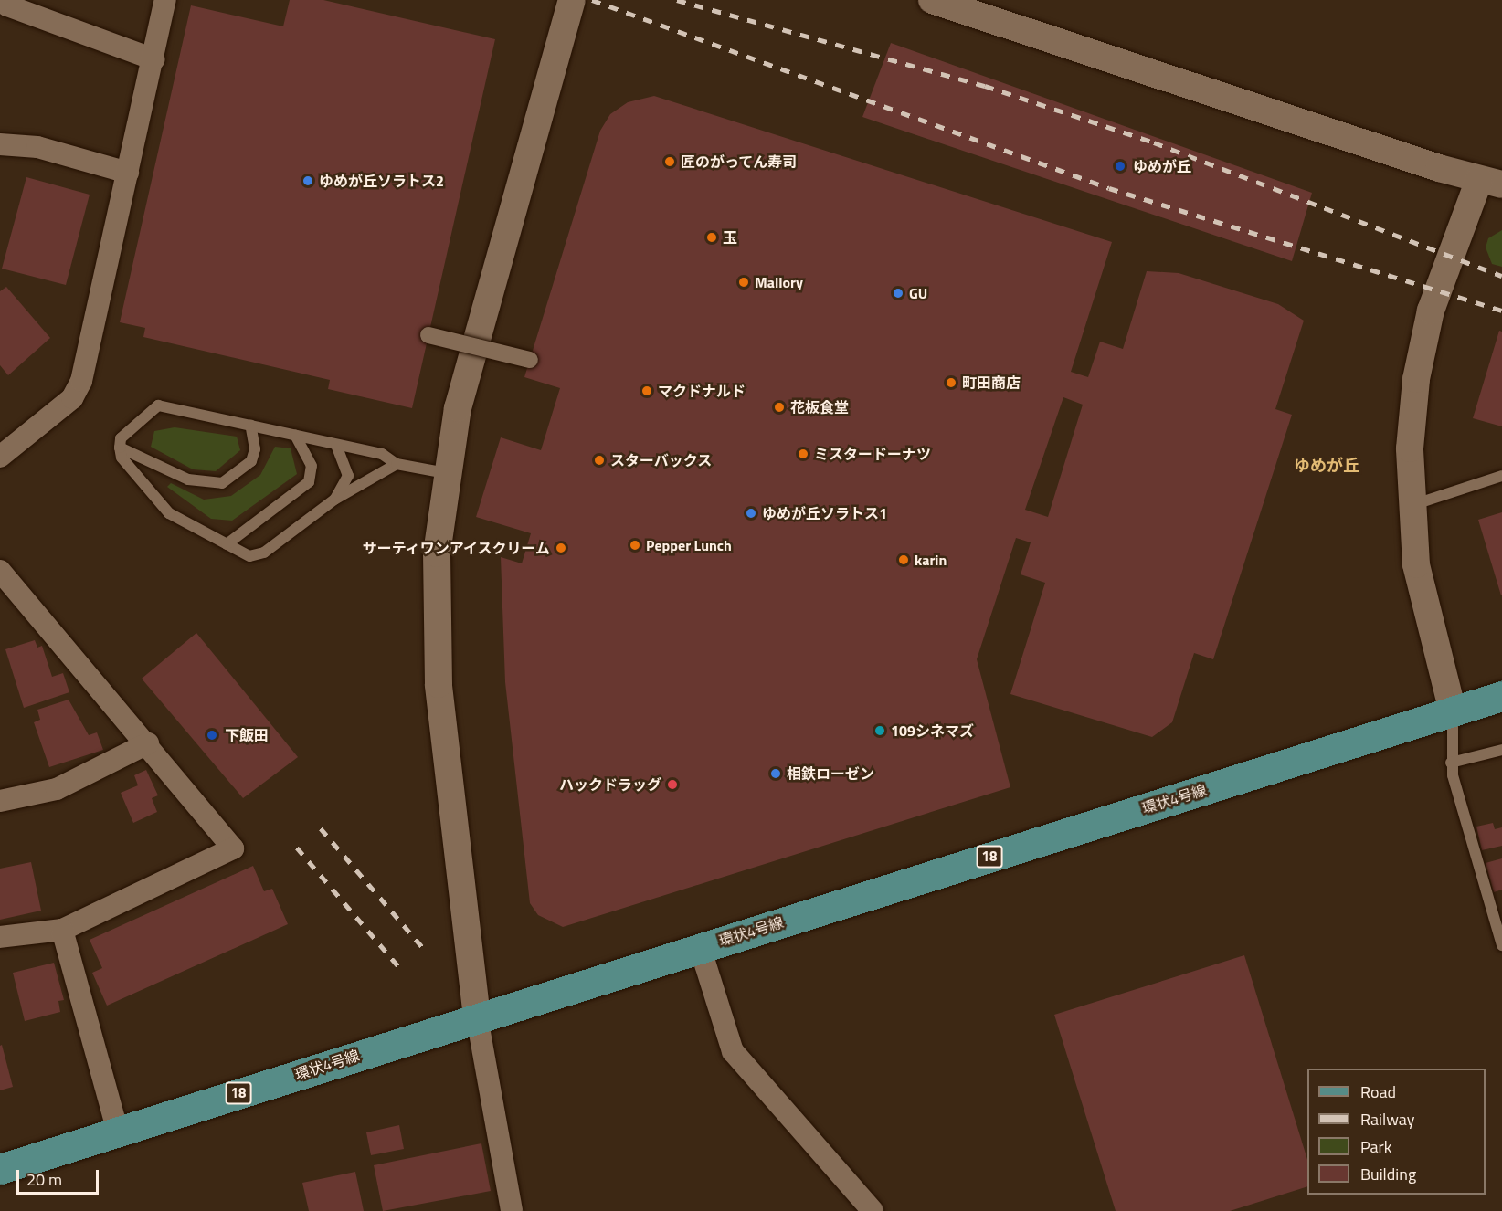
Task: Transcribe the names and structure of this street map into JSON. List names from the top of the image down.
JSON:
{
  "streets": {
    "main road": ["環状4号線", "18"]
  },
  "districts": ["ゆめが丘"],
  "places": [
    "匠のがってん寿司",
    "ゆめが丘",
    "ゆめが丘ソラトス2",
    "玉",
    "Mallory",
    "GU",
    "町田商店",
    "マクドナルド",
    "花板食堂",
    "ミスタードーナツ",
    "スターバックス",
    "ゆめが丘ソラトス1",
    "Pepper Lunch",
    "サーティワンアイスクリーム",
    "karin",
    "109シネマズ",
    "下飯田",
    "相鉄ローゼン",
    "ハックドラッグ"
  ],
  "legend": [
    "Road",
    "Railway",
    "Park",
    "Building"
  ],
  "scale_bar": "20 m"
}
